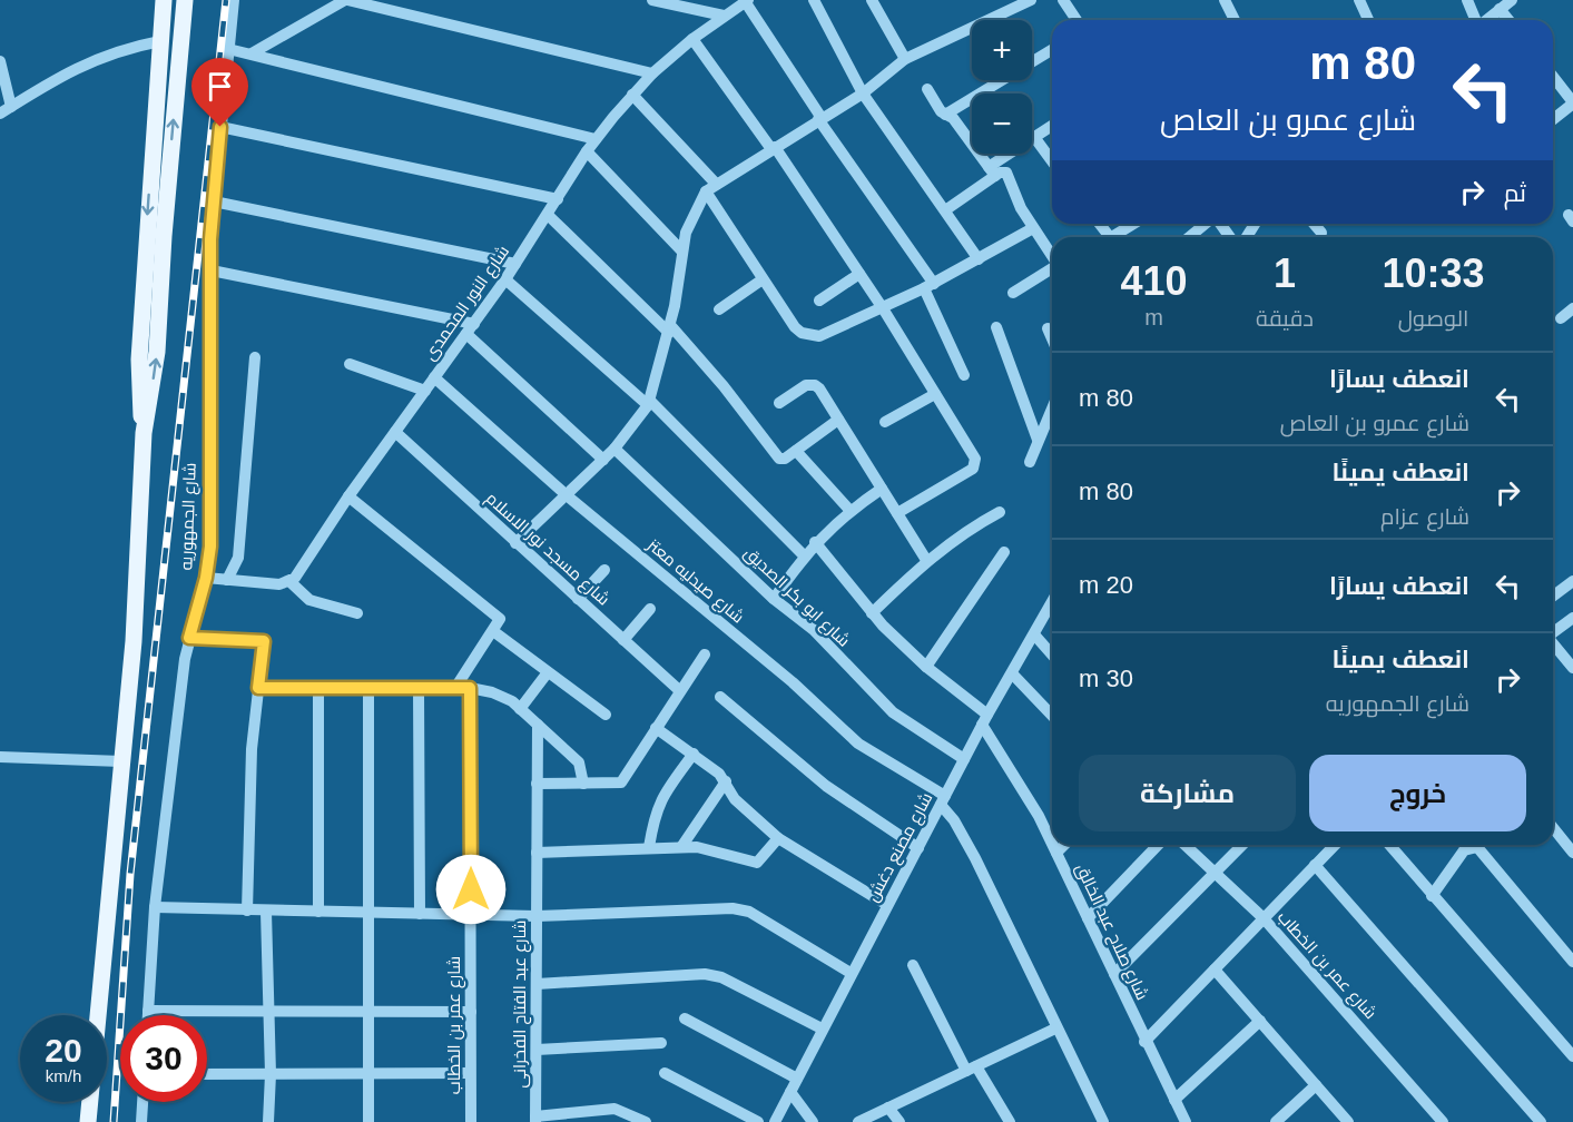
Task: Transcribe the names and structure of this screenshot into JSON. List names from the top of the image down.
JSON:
{
  "streets": {
    "street": [
      "شارع النور المحمدى",
      "شارع الجمهوريه",
      "شارع مسجد نور الاسلام",
      "شارع صيدليه معتز",
      "شارع ابو بكر الصديق",
      "شارع مصنع دغش",
      "شارع صلاح عبد الخالق",
      "شارع عمر بن الخطاب",
      "شارع عبد الفتاح الفخرانى"
    ]
  },
  "crossings": [
    ["شارع النور المحمدى", "شارع مسجد نور الاسلام"],
    ["شارع النور المحمدى", "شارع صيدليه معتز"],
    ["شارع صيدليه معتز", "شارع مصنع دغش"],
    ["شارع ابو بكر الصديق", "شارع مصنع دغش"],
    ["شارع مصنع دغش", "شارع صلاح عبد الخالق"]
  ],
  "page": {
    "map_buttons": ["+", "−"],
    "turn": ["80 m", "شارع عمرو بن العاص"],
    "then": "ثم",
    "eta": [
      "10:33",
      "الوصول",
      "1",
      "دقيقة",
      "410",
      "m"
    ],
    "list": [
      {
        "name": "انعطف يسارًا",
        "note": "شارع عمرو بن العاص",
        "value": "80 m"
      },
      {
        "name": "انعطف يمينًا",
        "note": "شارع عزام",
        "value": "80 m"
      },
      {
        "name": "انعطف يسارًا",
        "value": "20 m"
      },
      {
        "name": "انعطف يمينًا",
        "note": "شارع الجمهوريه",
        "value": "30 m"
      }
    ],
    "buttons": ["خروج", "مشاركة"],
    "speed": "20 km/h",
    "limit": "30"
  }
}
